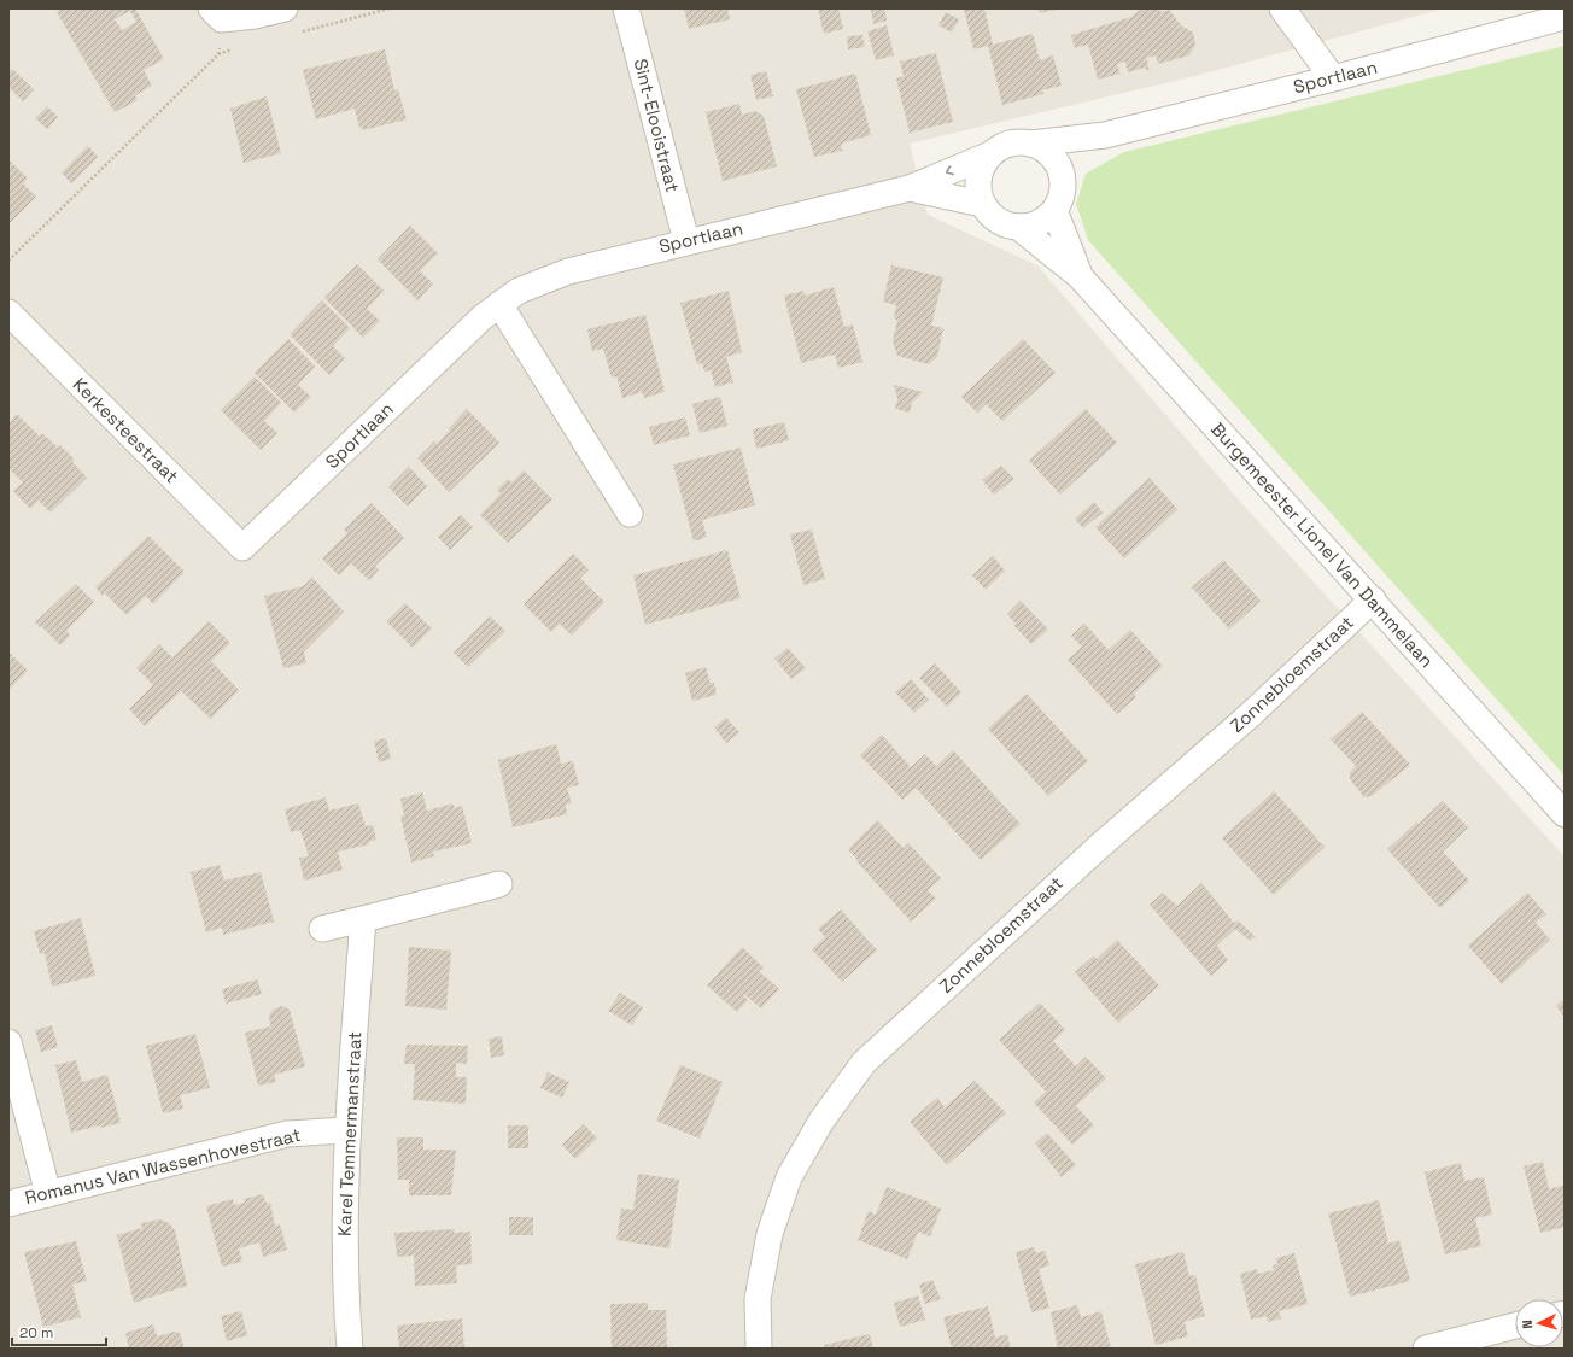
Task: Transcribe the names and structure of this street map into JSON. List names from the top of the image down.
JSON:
{
  "streets": {
    "street": [
      "Sportlaan",
      "Sint-Elooistraat",
      "Kerkesteestraat",
      "Burgemeester Lionel Van Dammelaan",
      "Zonnebloemstraat",
      "Karel Temmermanstraat",
      "Romanus Van Wassenhovestraat"
    ]
  },
  "crossings": [
    ["Sportlaan", "Sint-Elooistraat"],
    ["Sportlaan", "Kerkesteestraat"],
    ["Sportlaan", "Burgemeester Lionel Van Dammelaan"],
    ["Burgemeester Lionel Van Dammelaan", "Zonnebloemstraat"],
    ["Karel Temmermanstraat", "Romanus Van Wassenhovestraat"]
  ],
  "scale_bar": "20 m",
  "north": "left"
}
